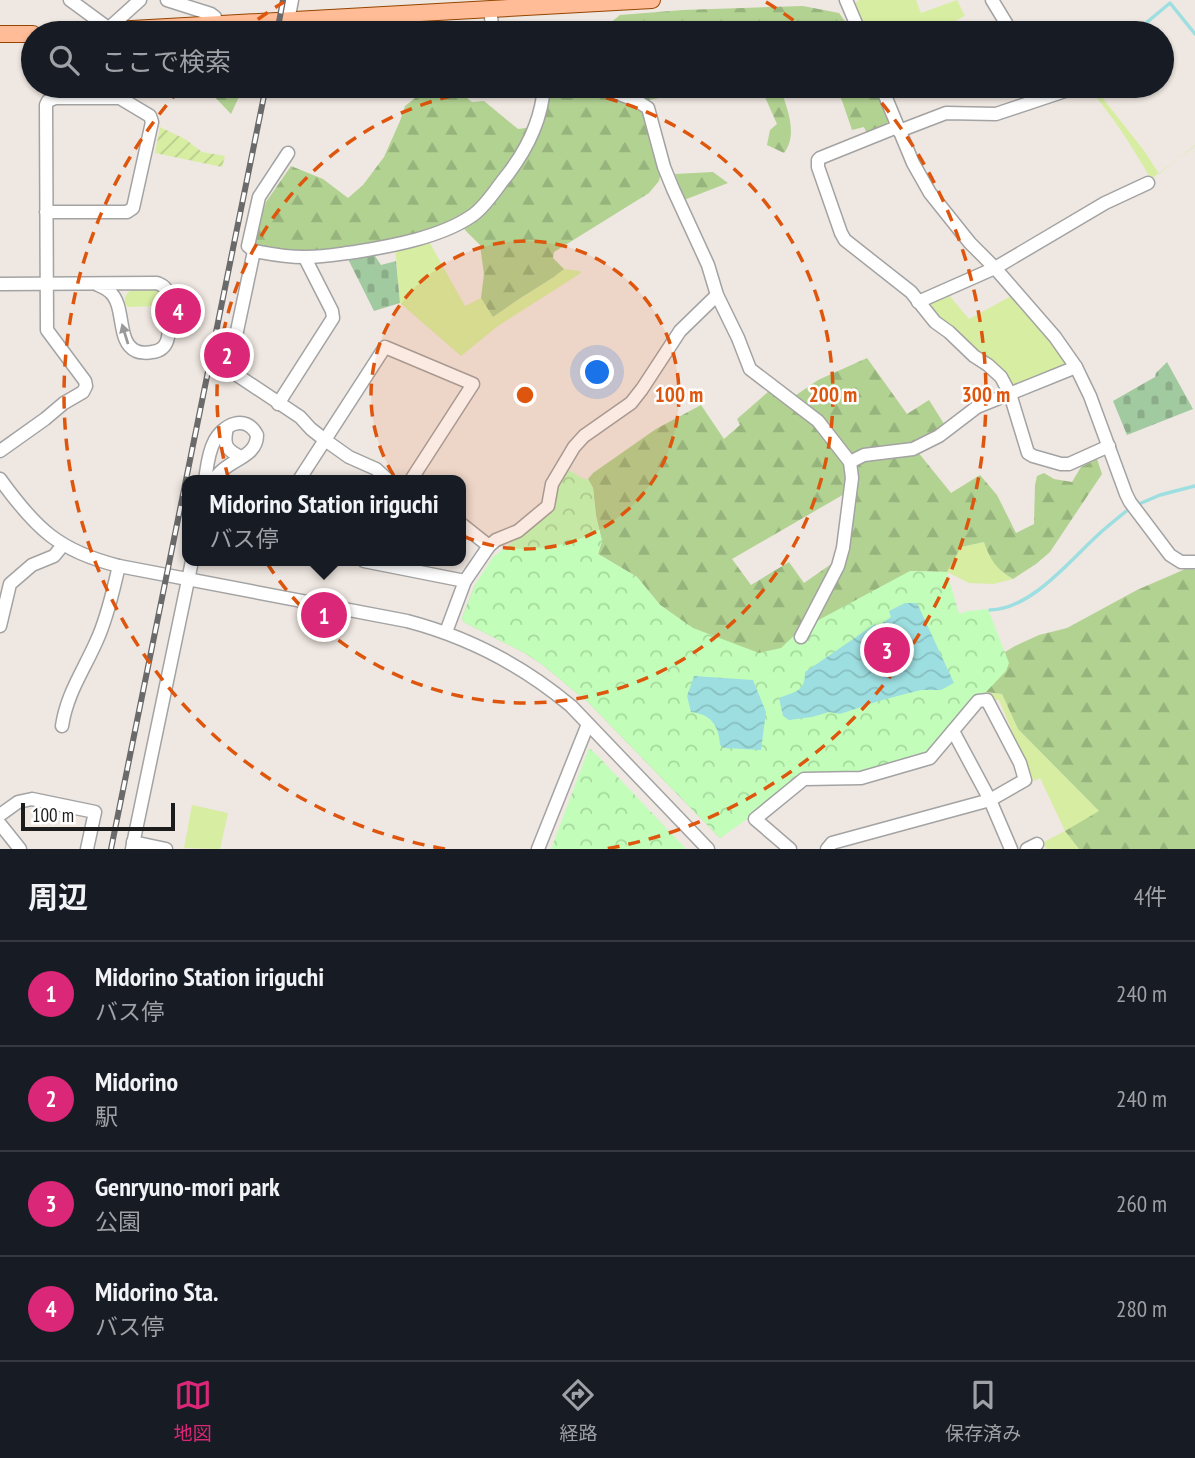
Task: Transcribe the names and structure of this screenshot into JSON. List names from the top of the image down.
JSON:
{
  "scale_bar": "100 m",
  "page": {
    "search": "ここで検索",
    "pins": [
      "4",
      "2",
      "1",
      "3"
    ],
    "popup": ["Midorino Station iriguchi", "バス停"],
    "scale": "100 m",
    "heading": ["周辺", "4件"],
    "list": [
      {
        "mark": "1",
        "name": "Midorino Station iriguchi",
        "note": "バス停",
        "value": "240 m"
      },
      {
        "mark": "2",
        "name": "Midorino",
        "note": "駅",
        "value": "240 m"
      },
      {
        "mark": "3",
        "name": "Genryuno-mori park",
        "note": "公園",
        "value": "260 m"
      },
      {
        "mark": "4",
        "name": "Midorino Sta.",
        "note": "バス停",
        "value": "280 m"
      }
    ],
    "nav": ["地図", "経路", "保存済み"]
  },
  "rings": ["100 m", "200 m", "300 m"]
}
